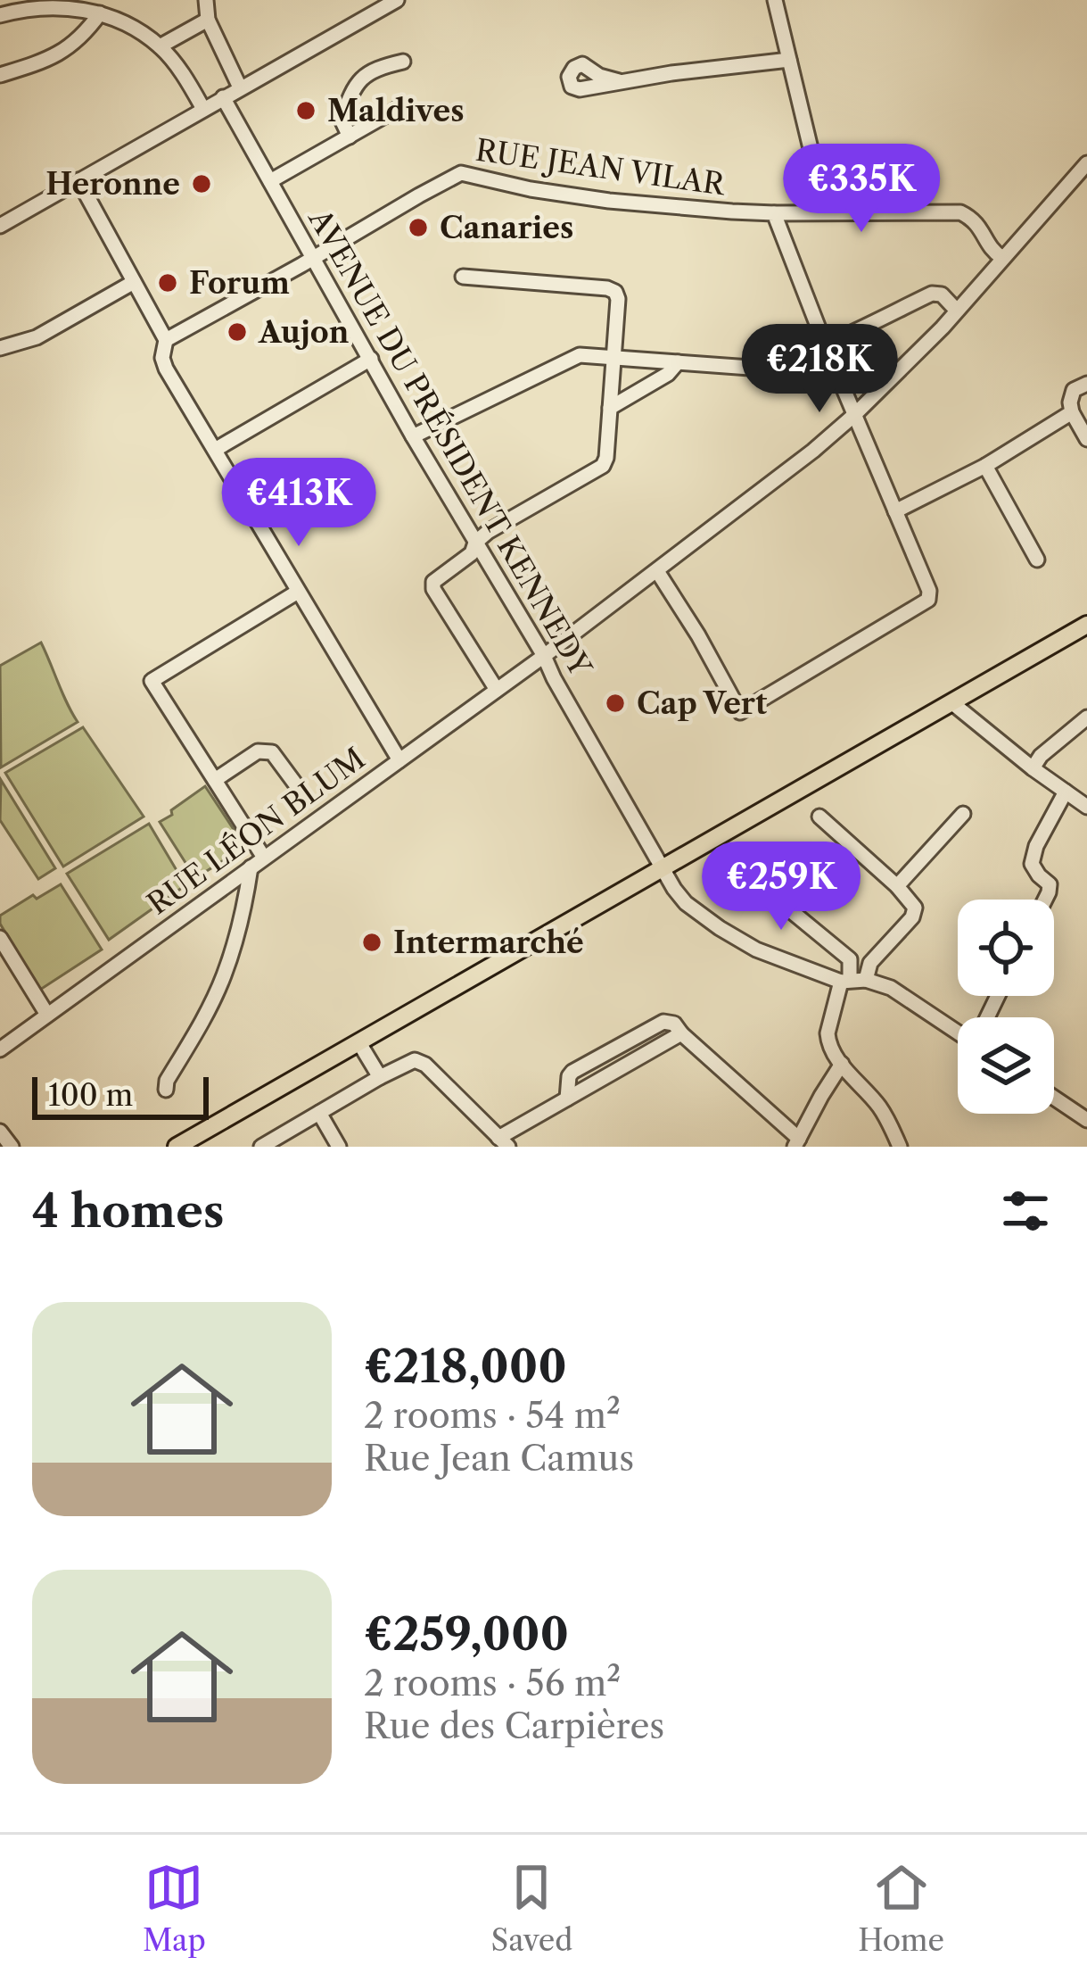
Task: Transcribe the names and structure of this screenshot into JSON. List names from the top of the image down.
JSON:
{
  "streets": {
    "street": ["RUE JEAN VILAR", "AVENUE DU PRÉSIDENT KENNEDY", "RUE LÉON BLUM"]
  },
  "crossings": [
    ["RUE JEAN VILAR", "AVENUE DU PRÉSIDENT KENNEDY"],
    ["RUE JEAN VILAR", "RUE LÉON BLUM"],
    ["AVENUE DU PRÉSIDENT KENNEDY", "RUE LÉON BLUM"]
  ],
  "places": [
    "Maldives",
    "Heronne",
    "Canaries",
    "Forum",
    "Aujon",
    "Cap Vert",
    "Intermarché"
  ],
  "scale_bar": "100 m",
  "page": {
    "price": [
      "€335K",
      "€218K",
      "€413K",
      "€259K"
    ],
    "scale": "100 m",
    "heading": "4 homes",
    "list": [
      {
        "name": "€218,000",
        "note": "2 rooms · 54 m² · Rue Jean Camus"
      },
      {
        "name": "€259,000",
        "note": "2 rooms · 56 m² · Rue des Carpières"
      }
    ],
    "tabs": ["Map", "Saved", "Home"]
  }
}
